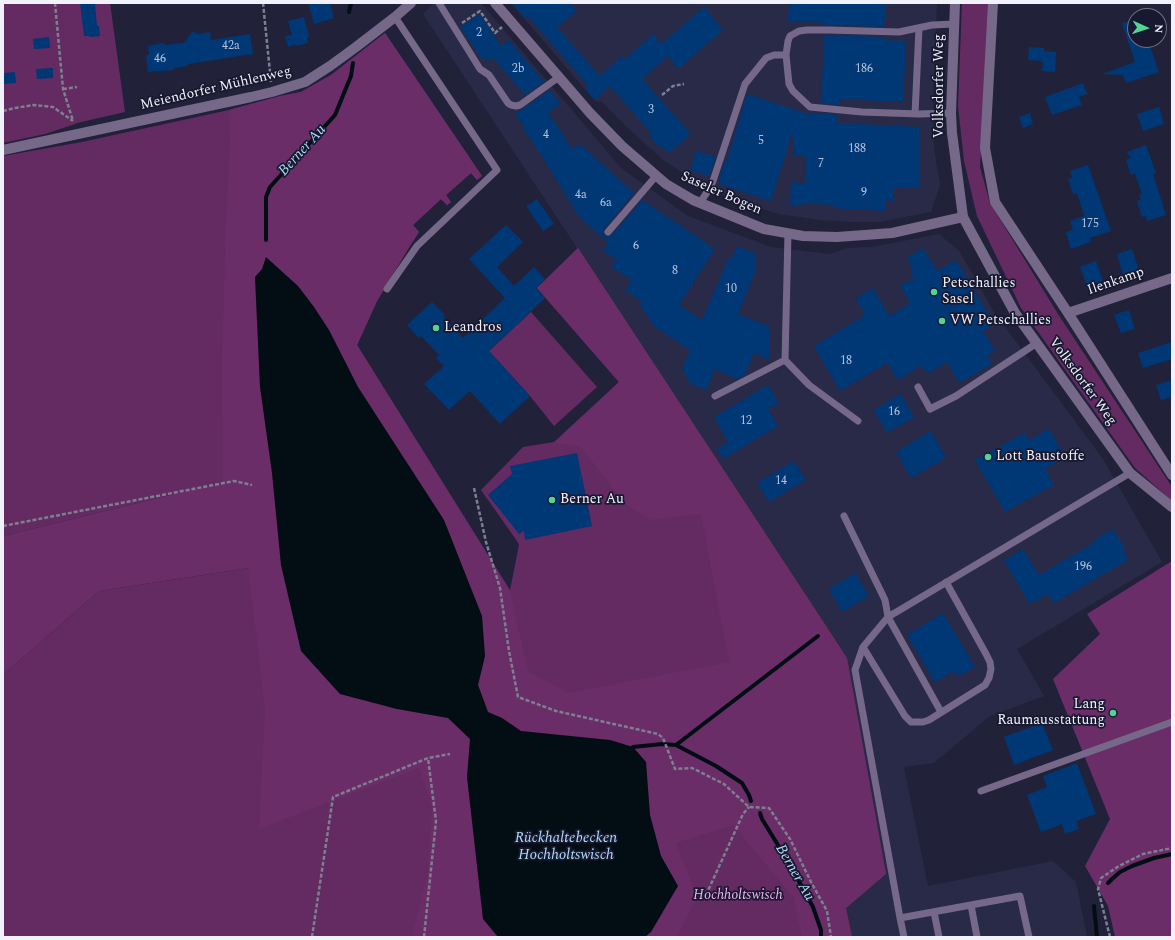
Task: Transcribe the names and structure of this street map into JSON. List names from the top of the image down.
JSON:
{
  "streets": {
    "street": [
      "Volksdorfer Weg",
      "Meiendorfer Mühlenweg",
      "Saseler Bogen",
      "Ilenkamp"
    ]
  },
  "crossings": [
    ["Volksdorfer Weg", "Saseler Bogen"],
    ["Volksdorfer Weg", "Ilenkamp"]
  ],
  "water": ["Berner Au", "Rückhaltebecken Hochholtswisch"],
  "parks": ["Hochholtswisch"],
  "places": [
    "Petschallies Sasel",
    "VW Petschallies",
    "Leandros",
    "Lott Baustoffe",
    "Berner Au",
    "Lang Raumausstattung"
  ],
  "house_numbers": [
    "2",
    "42a",
    "46",
    "2b",
    "186",
    "3",
    "4",
    "5",
    "188",
    "7",
    "9",
    "4a",
    "6a",
    "175",
    "6",
    "8",
    "10",
    "18",
    "16",
    "12",
    "14",
    "196"
  ],
  "north": "right"
}
